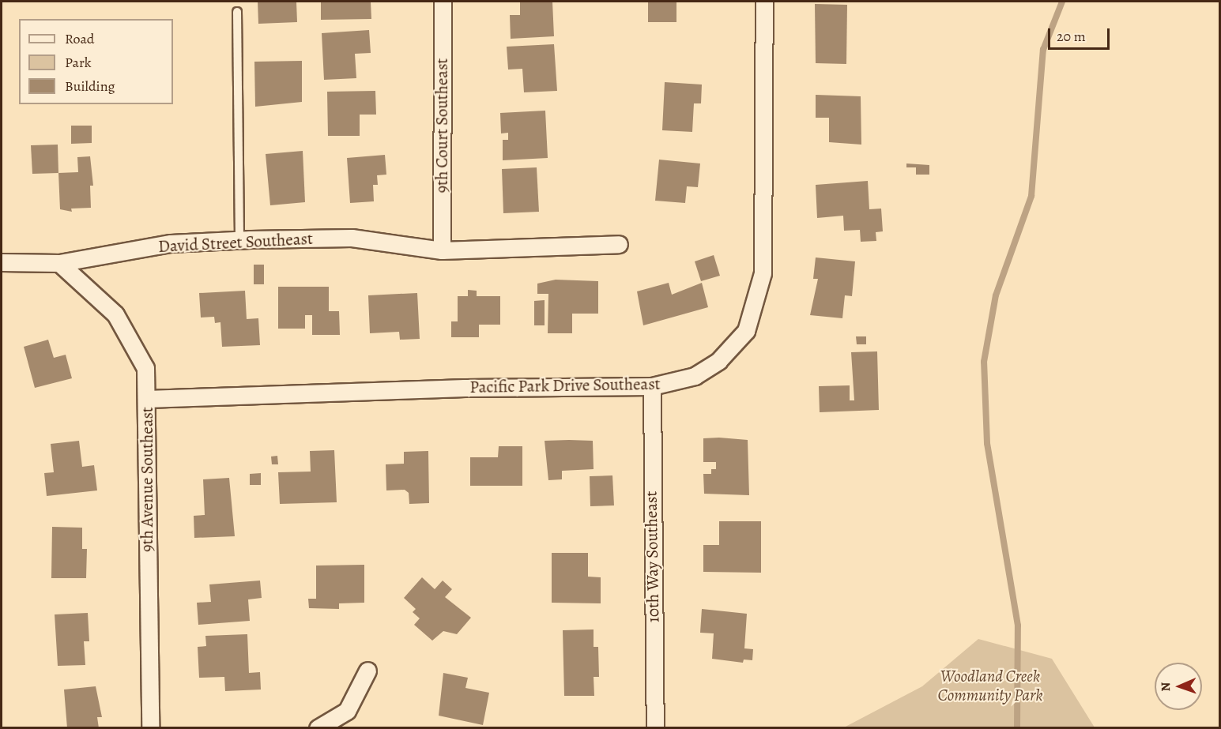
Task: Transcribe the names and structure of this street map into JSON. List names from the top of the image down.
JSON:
{
  "streets": {
    "street": [
      "9th Court Southeast",
      "David Street Southeast",
      "Pacific Park Drive Southeast",
      "9th Avenue Southeast",
      "10th Way Southeast"
    ]
  },
  "crossings": [
    ["9th Court Southeast", "David Street Southeast"],
    ["David Street Southeast", "9th Avenue Southeast"],
    ["Pacific Park Drive Southeast", "9th Avenue Southeast"],
    ["Pacific Park Drive Southeast", "10th Way Southeast"]
  ],
  "parks": ["Woodland Creek Community Park"],
  "legend": ["Road", "Park", "Building"],
  "scale_bar": "20 m",
  "north": "left"
}
